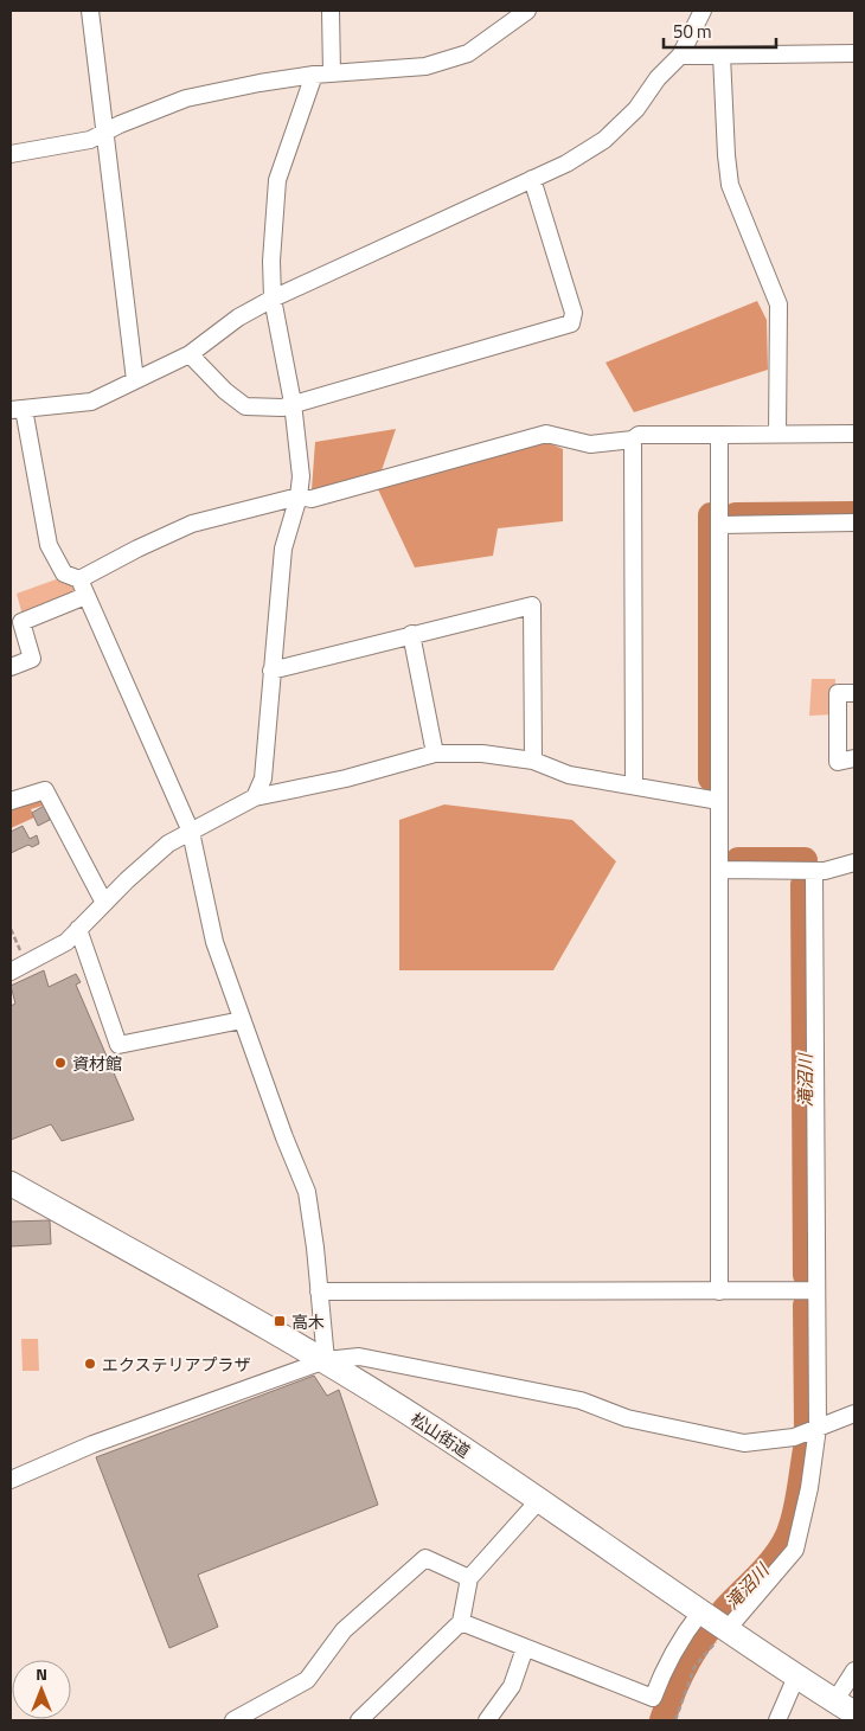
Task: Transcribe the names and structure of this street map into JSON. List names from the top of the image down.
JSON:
{
  "streets": {
    "main road": ["松山街道"]
  },
  "water": ["滝沼川"],
  "places": {
    "other": ["資材館", "エクステリアプラザ"],
    "transit": ["高木"]
  },
  "scale_bar": "50 m",
  "north": "top"
}
